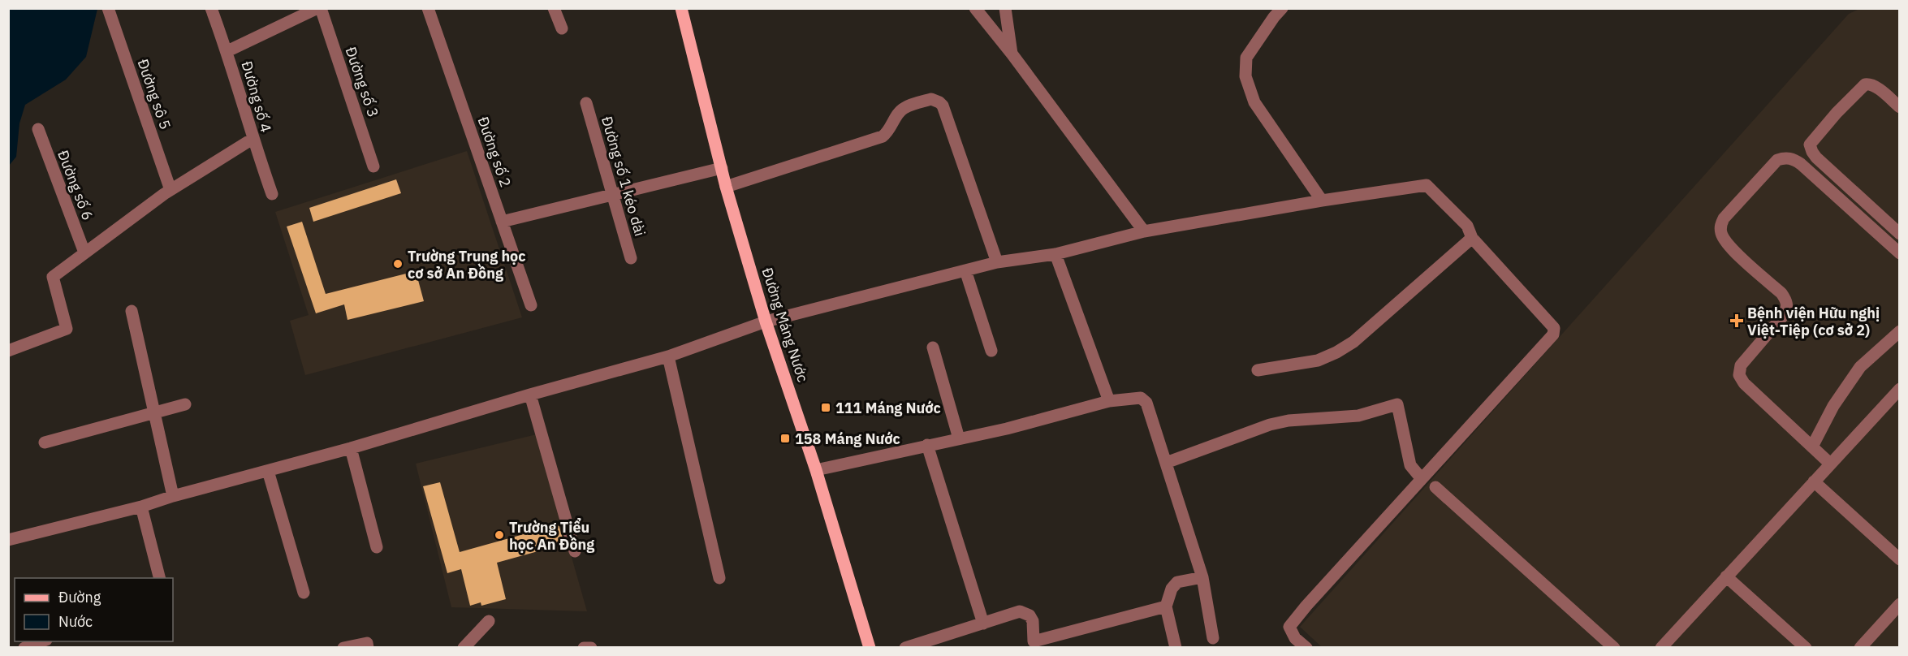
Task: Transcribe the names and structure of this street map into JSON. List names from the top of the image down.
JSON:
{
  "streets": {
    "main road": ["Đường Máng Nước"],
    "street": [
      "Đường số 3",
      "Đường sô 5",
      "Đường số 4",
      "Đường số 2",
      "Đường số 1 kéo dài",
      "Đường số 6"
    ]
  },
  "places": {
    "other": ["Trường Trung học cơ sở An Đồng", "Trường Tiểu học An Đồng"],
    "health": ["Bệnh viện Hữu nghị Việt-Tiệp (cơ sở 2)"],
    "transit": ["111 Máng Nước", "158 Máng Nước"]
  },
  "legend": ["Đường", "Nước"]
}
